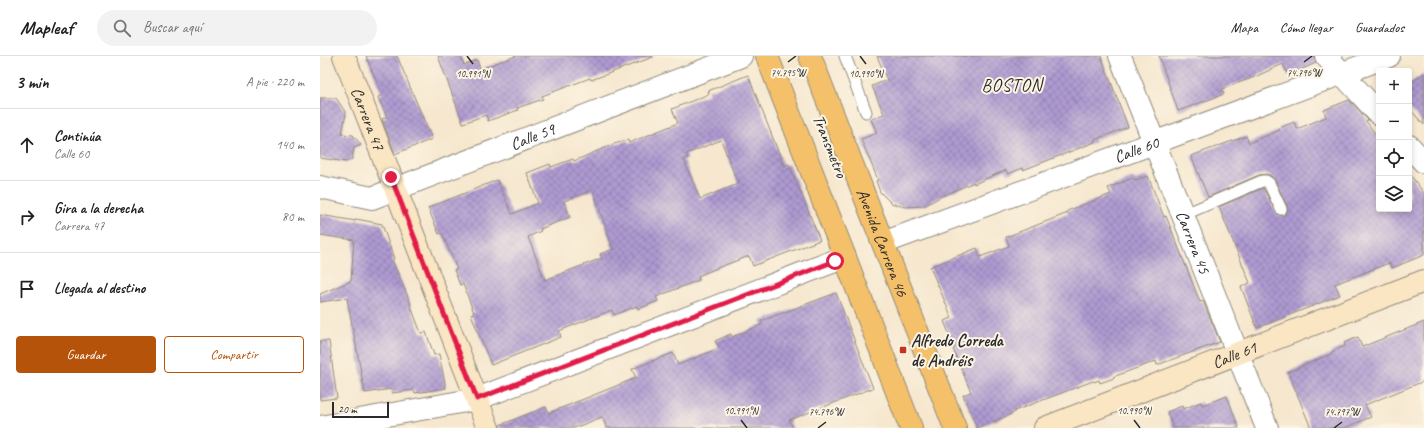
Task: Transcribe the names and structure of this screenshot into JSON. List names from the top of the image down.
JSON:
{
  "streets": {
    "main road": ["Avenida Carrera 46"],
    "street": [
      "Carrera 47",
      "Calle 59",
      "Calle 60",
      "Carrera 45",
      "Calle 61"
    ],
    "lane": ["Transmetro"]
  },
  "crossings": [
    ["Carrera 47", "Calle 59"],
    ["Calle 60", "Avenida Carrera 46"],
    ["Calle 60", "Carrera 45"],
    ["Carrera 45", "Calle 61"]
  ],
  "districts": ["BOSTON"],
  "places": {
    "transit": ["Alfredo Correda de Andréis"]
  },
  "scale_bar": "20 m",
  "page": {
    "header": "Mapleaf",
    "search": "Buscar aquí",
    "nav": ["Mapa", "Cómo llegar", "Guardados"],
    "heading": ["3 min", "A pie · 220 m"],
    "map_buttons": ["+", "−"],
    "list": [
      ["Continúa", "Calle 60", "140 m"],
      ["Gira a la derecha", "Carrera 47", "80 m"],
      "Llegada al destino"
    ],
    "buttons": ["Guardar", "Compartir"],
    "scale": "20 m"
  },
  "coordinates": [
    "74.795°W",
    "74.796°W",
    "10.991°N",
    "10.990°N",
    "74.797°W"
  ]
}
